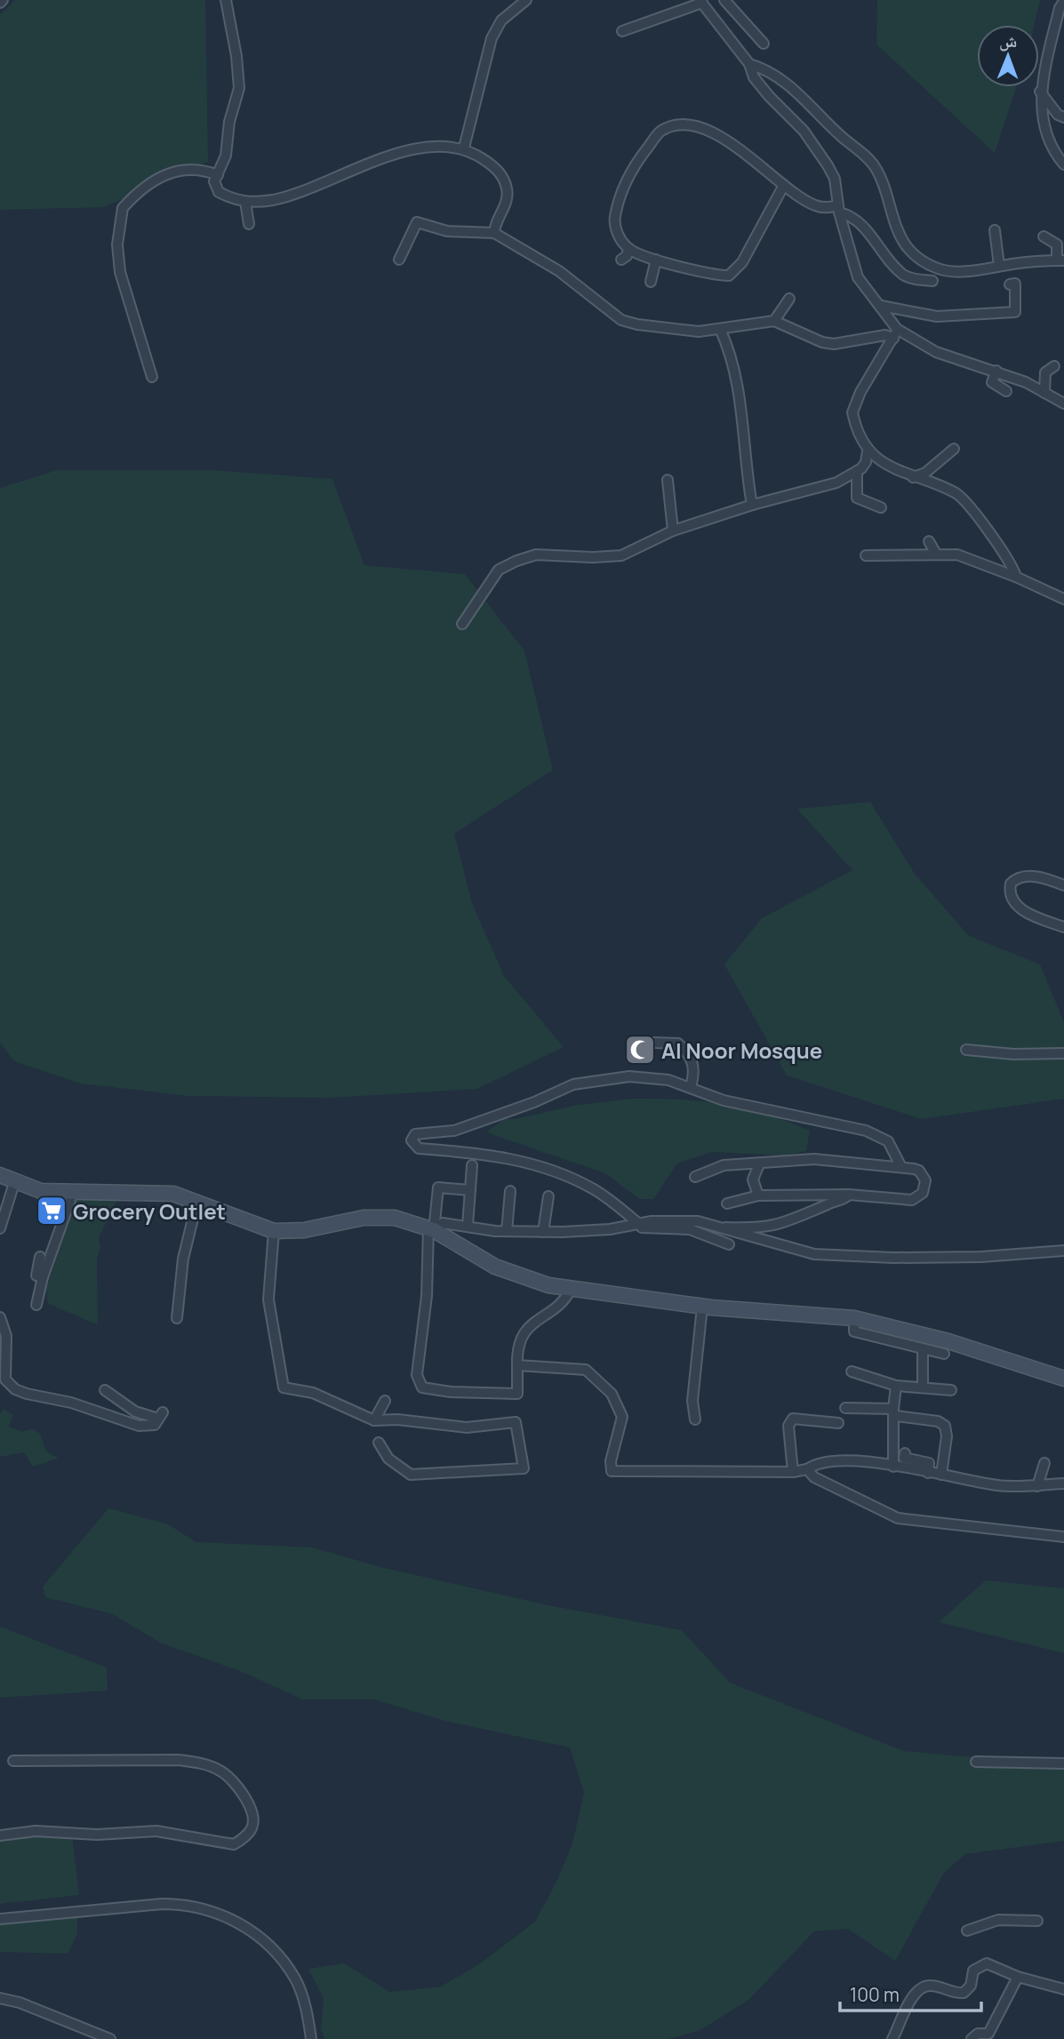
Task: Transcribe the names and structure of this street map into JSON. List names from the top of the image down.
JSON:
{
  "places": {
    "mosque": ["Al Noor Mosque"],
    "supermarket": ["Grocery Outlet"]
  },
  "scale_bar": "100 m",
  "north": "top"
}
